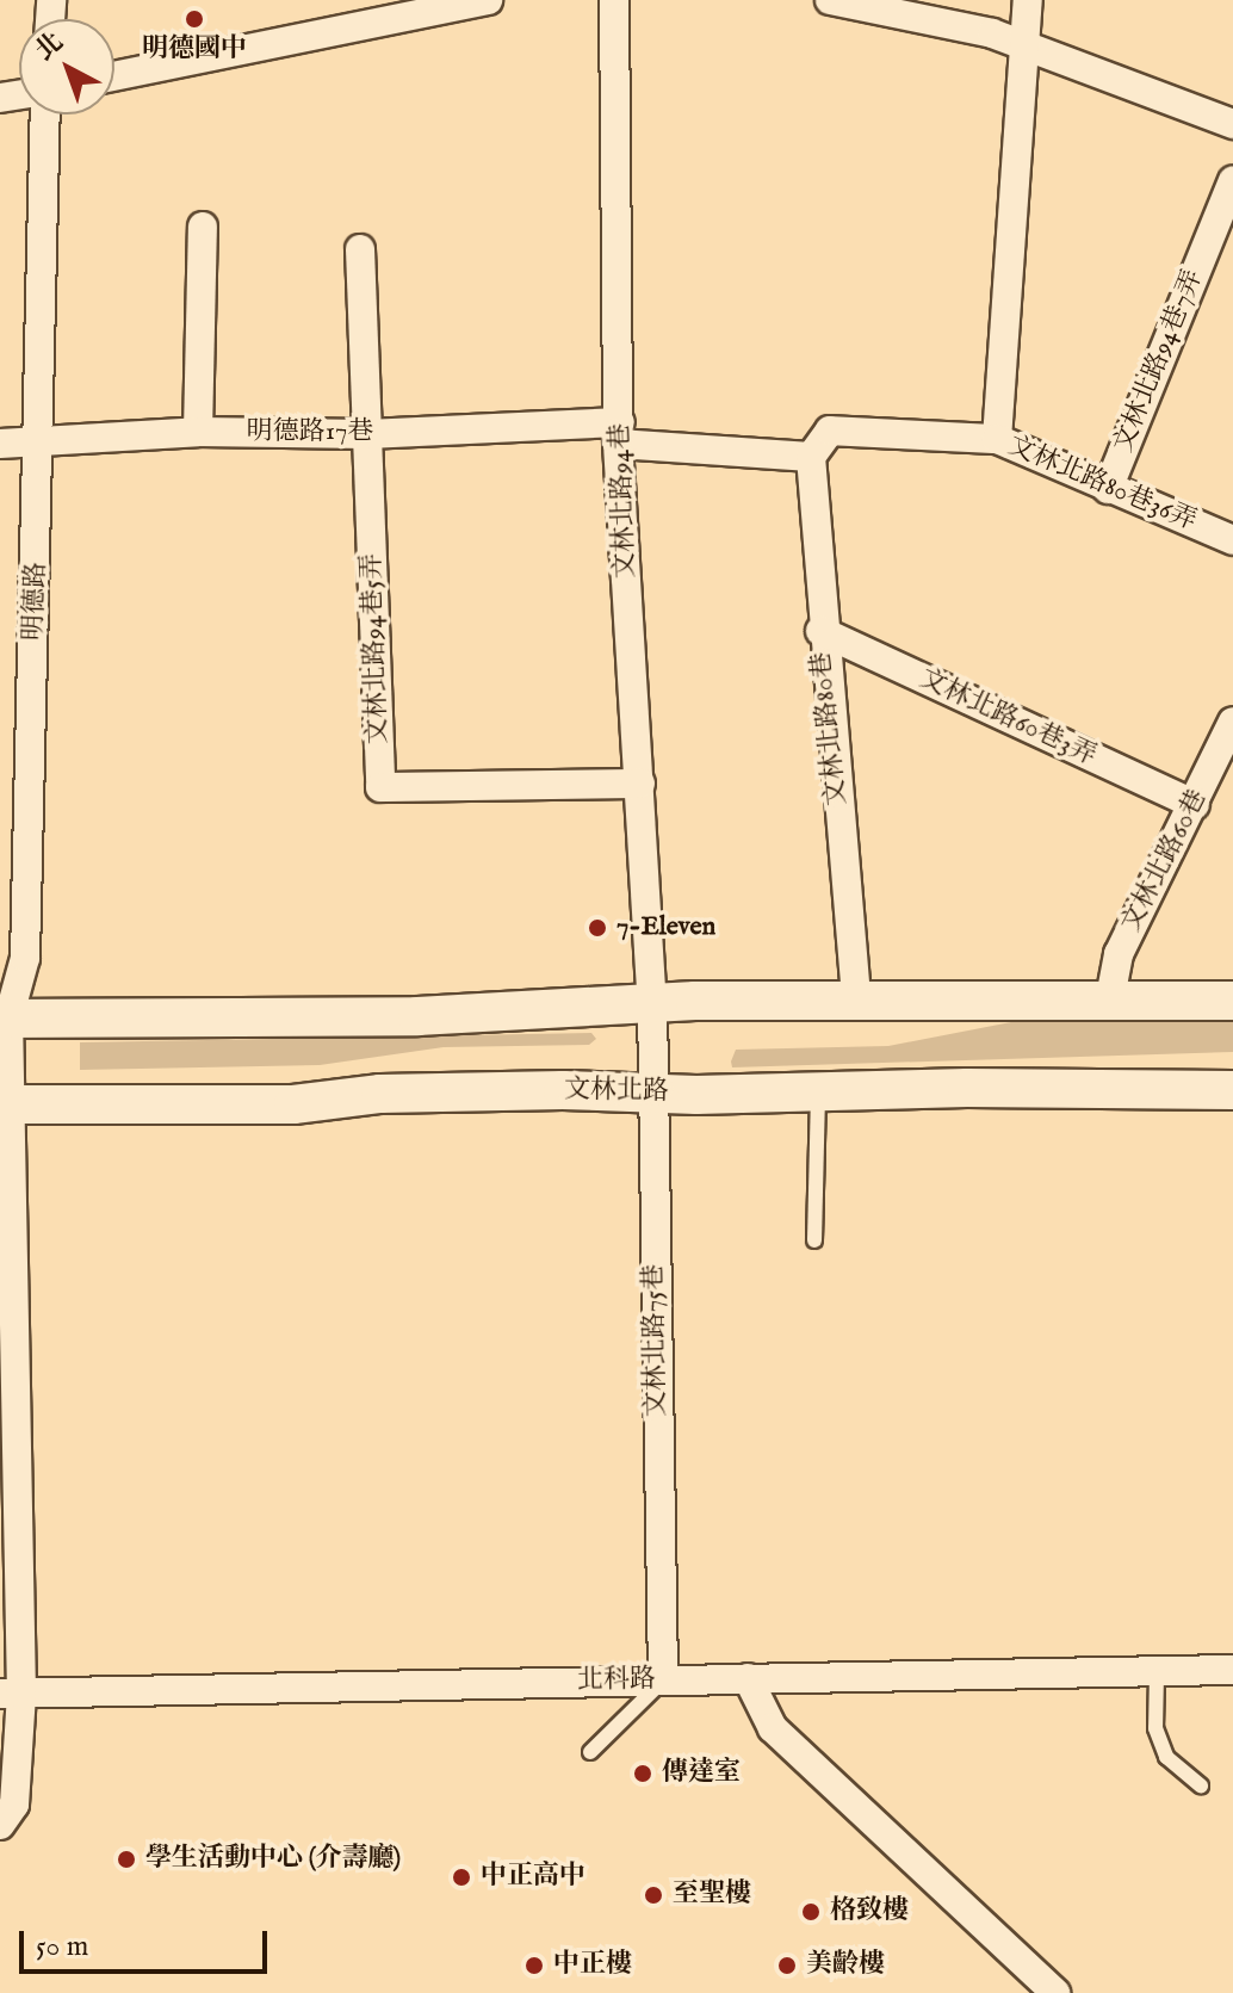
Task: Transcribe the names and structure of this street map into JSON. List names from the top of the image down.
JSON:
{
  "streets": {
    "main road": ["文林北路"],
    "street": [
      "文林北路94巷7弄",
      "明德路17巷",
      "文林北路80巷36弄",
      "文林北路94巷",
      "明德路",
      "文林北路94巷5弄",
      "文林北路60巷3弄",
      "文林北路80巷",
      "文林北路60巷",
      "文林北路75巷",
      "北科路"
    ]
  },
  "crossings": [
    ["文林北路94巷7弄", "文林北路80巷36弄"],
    ["明德路17巷", "文林北路80巷36弄"],
    ["明德路17巷", "文林北路94巷"],
    ["明德路17巷", "明德路"],
    ["明德路17巷", "文林北路94巷5弄"],
    ["明德路17巷", "文林北路80巷"],
    ["文林北路80巷36弄", "文林北路80巷"],
    ["文林北路94巷", "文林北路94巷5弄"],
    ["文林北路94巷", "文林北路75巷"],
    ["明德路", "文林北路"],
    ["明德路", "北科路"],
    ["文林北路60巷3弄", "文林北路80巷"],
    ["文林北路60巷3弄", "文林北路60巷"],
    ["文林北路", "文林北路75巷"],
    ["文林北路75巷", "北科路"]
  ],
  "places": [
    "明德國中",
    "7-Eleven",
    "傳達室",
    "學生活動中心 (介壽廳)",
    "中正高中",
    "至聖樓",
    "格致樓",
    "中正樓",
    "美齡樓"
  ],
  "scale_bar": "50 m",
  "north": "top left"
}
